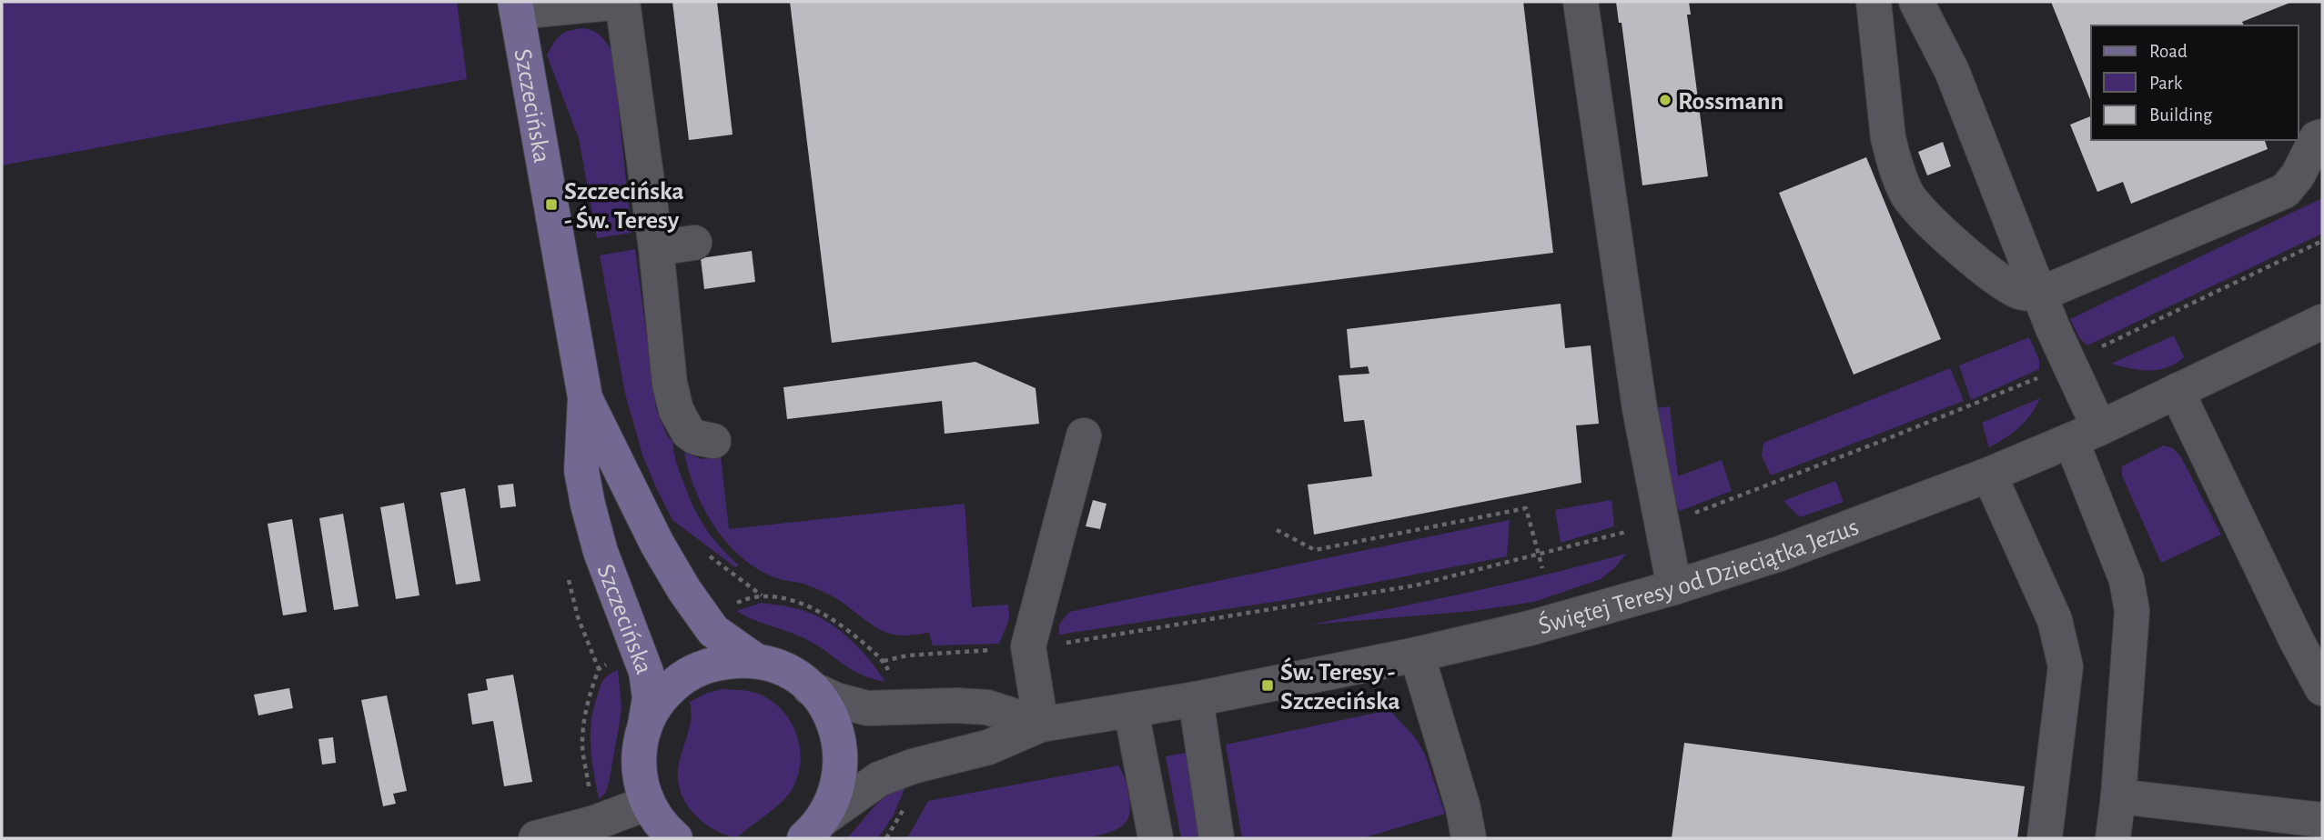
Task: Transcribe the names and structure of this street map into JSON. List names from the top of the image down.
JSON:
{
  "streets": {
    "main road": ["Szczecińska"],
    "street": ["Świętej Teresy od Dzieciątka Jezus"]
  },
  "places": {
    "other": ["Rossmann"],
    "transit": ["Szczecińska - Św. Teresy", "Św. Teresy - Szczecińska"]
  },
  "legend": ["Road", "Park", "Building"]
}
